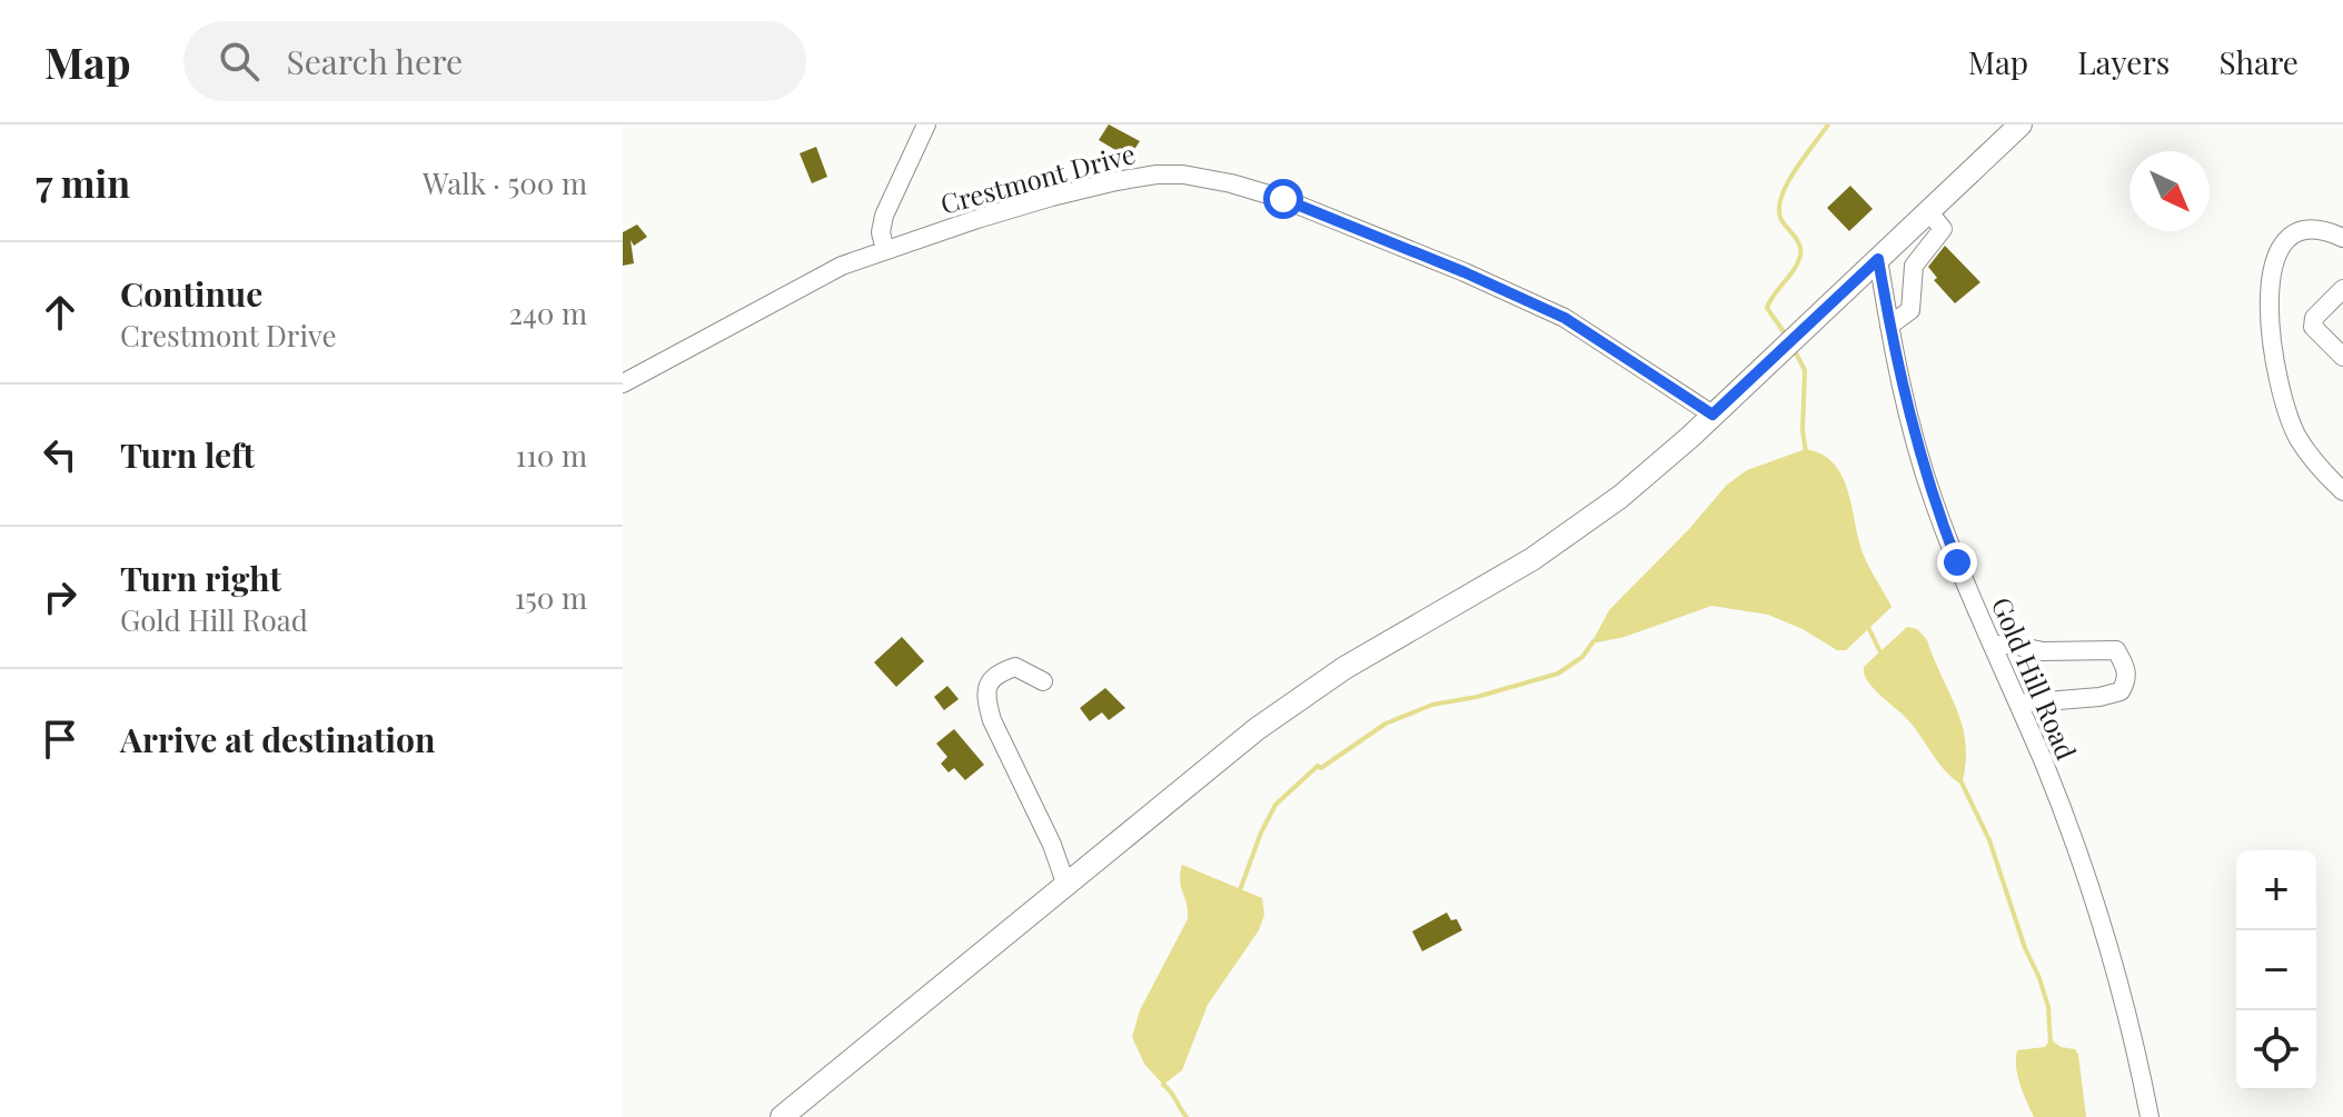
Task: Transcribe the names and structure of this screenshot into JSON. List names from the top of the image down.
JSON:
{
  "streets": {
    "street": ["Crestmont Drive", "Gold Hill Road"]
  },
  "north": "bottom right",
  "page": {
    "header": "Map",
    "search": "Search here",
    "nav": ["Map", "Layers", "Share"],
    "heading": ["7 min", "Walk · 500 m"],
    "list": [
      ["Continue", "Crestmont Drive", "240 m"],
      ["Turn left", "110 m"],
      ["Turn right", "Gold Hill Road", "150 m"],
      "Arrive at destination"
    ],
    "map_buttons": ["+", "−"]
  }
}
